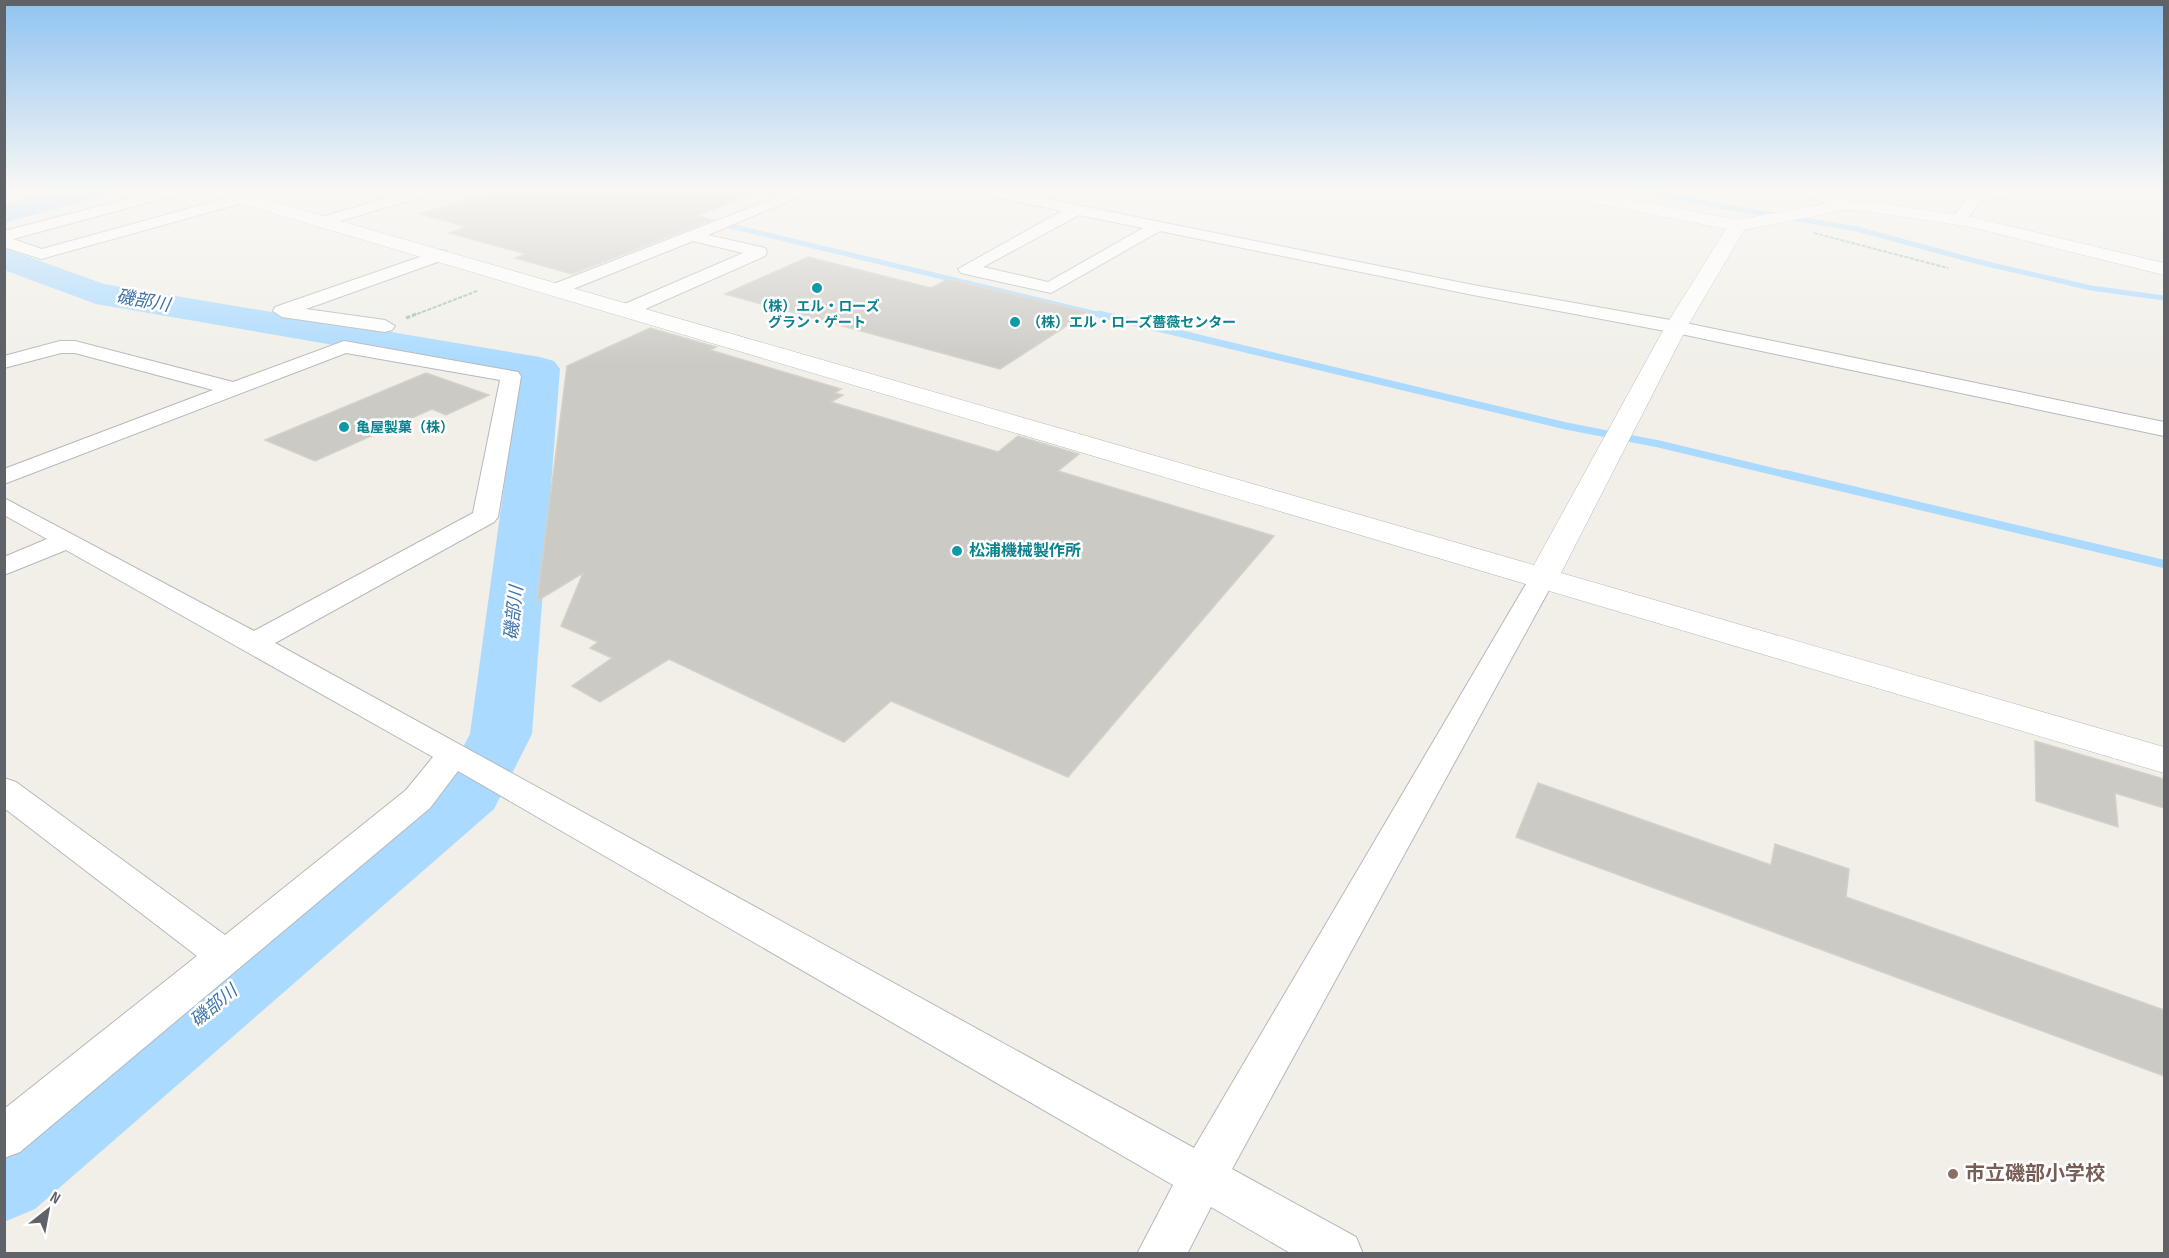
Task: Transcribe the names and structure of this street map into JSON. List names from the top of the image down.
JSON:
{
  "water": ["磯部川"],
  "places": [
    "（株）エル・ローズ グラン・ゲート",
    "（株）エル・ローズ薔薇センター",
    "亀屋製菓（株）",
    "松浦機械製作所",
    "市立磯部小学校"
  ],
  "north": "top right"
}
